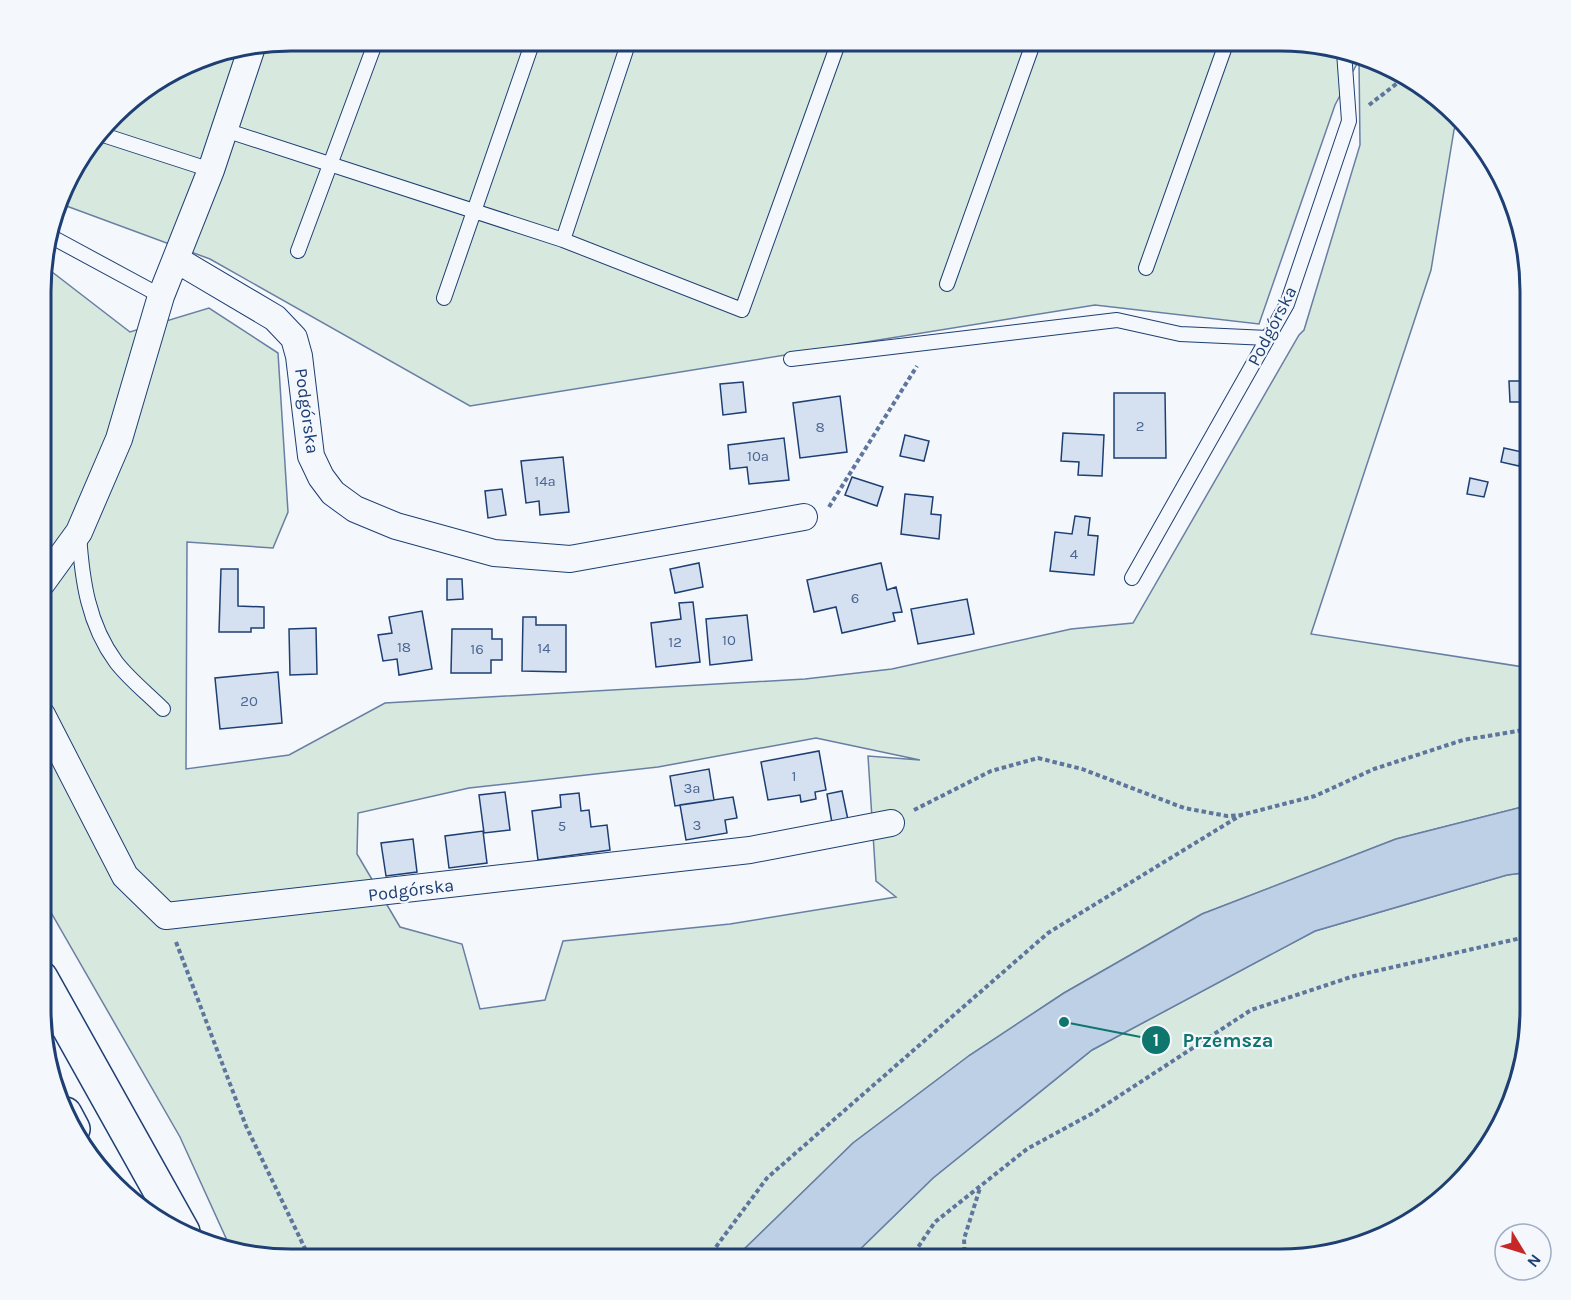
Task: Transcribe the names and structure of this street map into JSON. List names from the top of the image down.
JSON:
{
  "streets": {
    "street": ["Podgórska"]
  },
  "places": ["Przemsza"],
  "house_numbers": [
    "2",
    "8",
    "10a",
    "14a",
    "4",
    "6",
    "10",
    "12",
    "18",
    "14",
    "16",
    "20",
    "1",
    "3a",
    "3",
    "5"
  ],
  "north": "bottom right"
}
